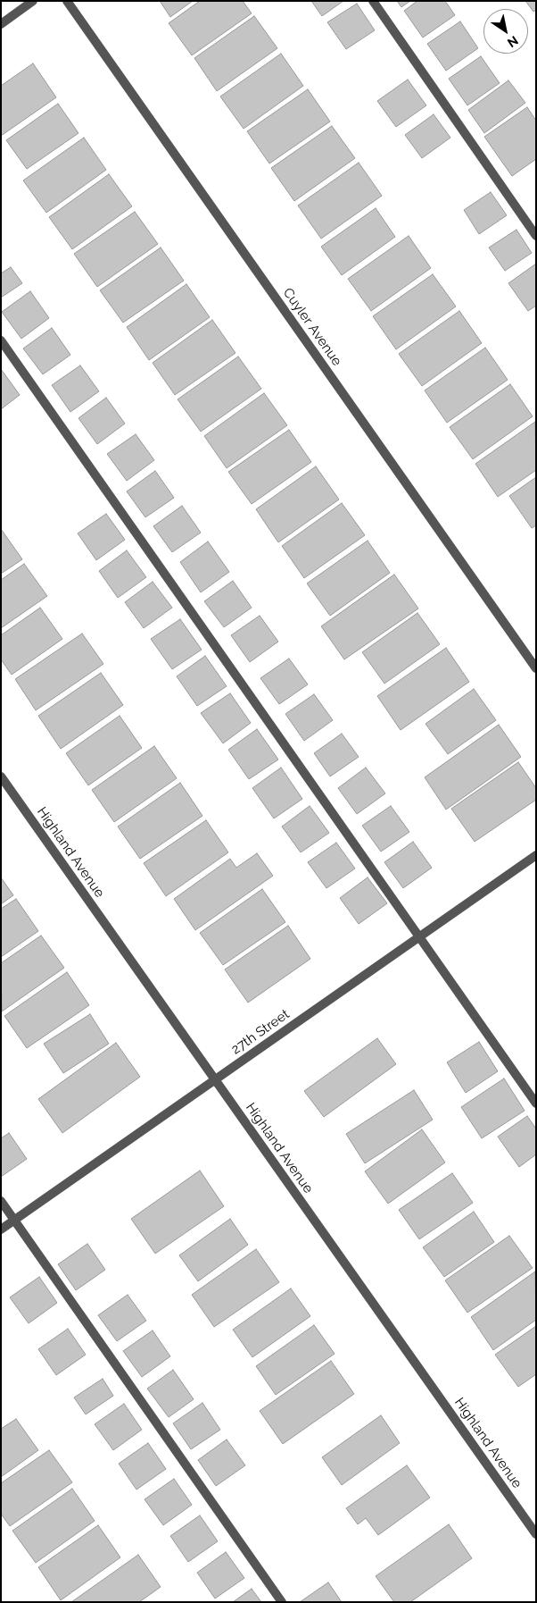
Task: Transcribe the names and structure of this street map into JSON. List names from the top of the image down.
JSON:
{
  "streets": {
    "street": ["Cuyler Avenue", "Highland Avenue", "27th Street"]
  },
  "crossings": [
    ["Highland Avenue", "27th Street"]
  ],
  "north": "bottom right"
}
